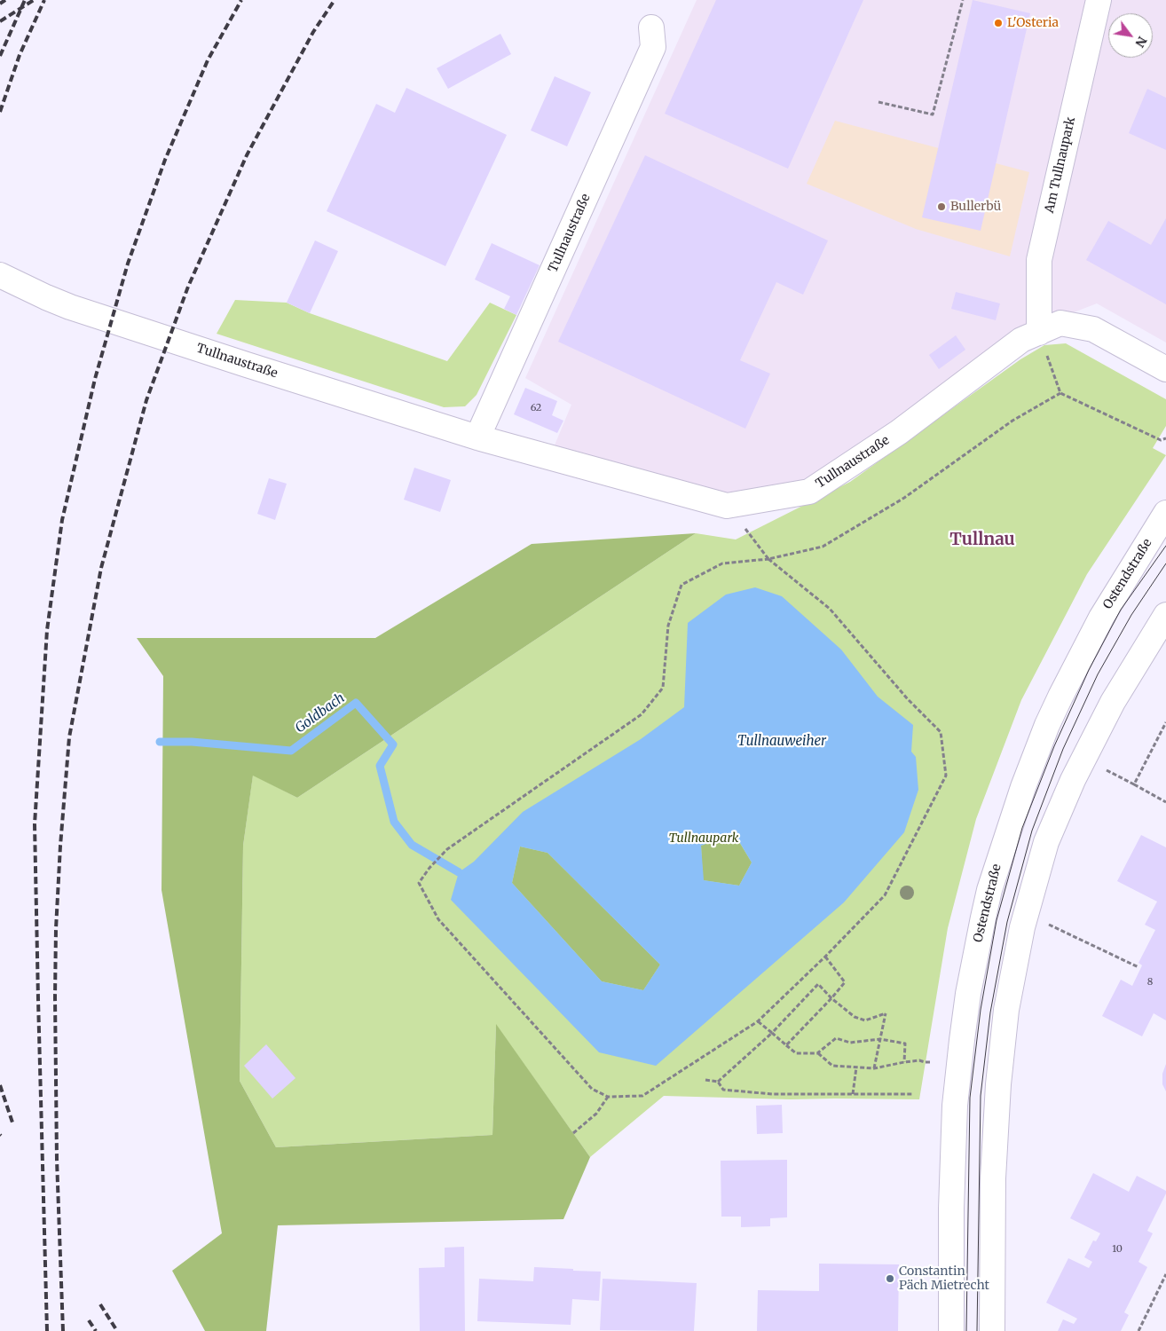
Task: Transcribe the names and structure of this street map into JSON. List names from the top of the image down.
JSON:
{
  "streets": {
    "street": ["Am Tullnaupark", "Tullnaustraße", "Ostendstraße"]
  },
  "crossings": [
    ["Am Tullnaupark", "Tullnaustraße"]
  ],
  "districts": ["Tullnau"],
  "water": ["Goldbach", "Tullnauweiher"],
  "parks": ["Tullnaupark"],
  "places": ["L'Osteria", "Bullerbü", "Constantin Päch Mietrecht"],
  "house_numbers": ["62", "8", "10"],
  "north": "bottom right"
}
